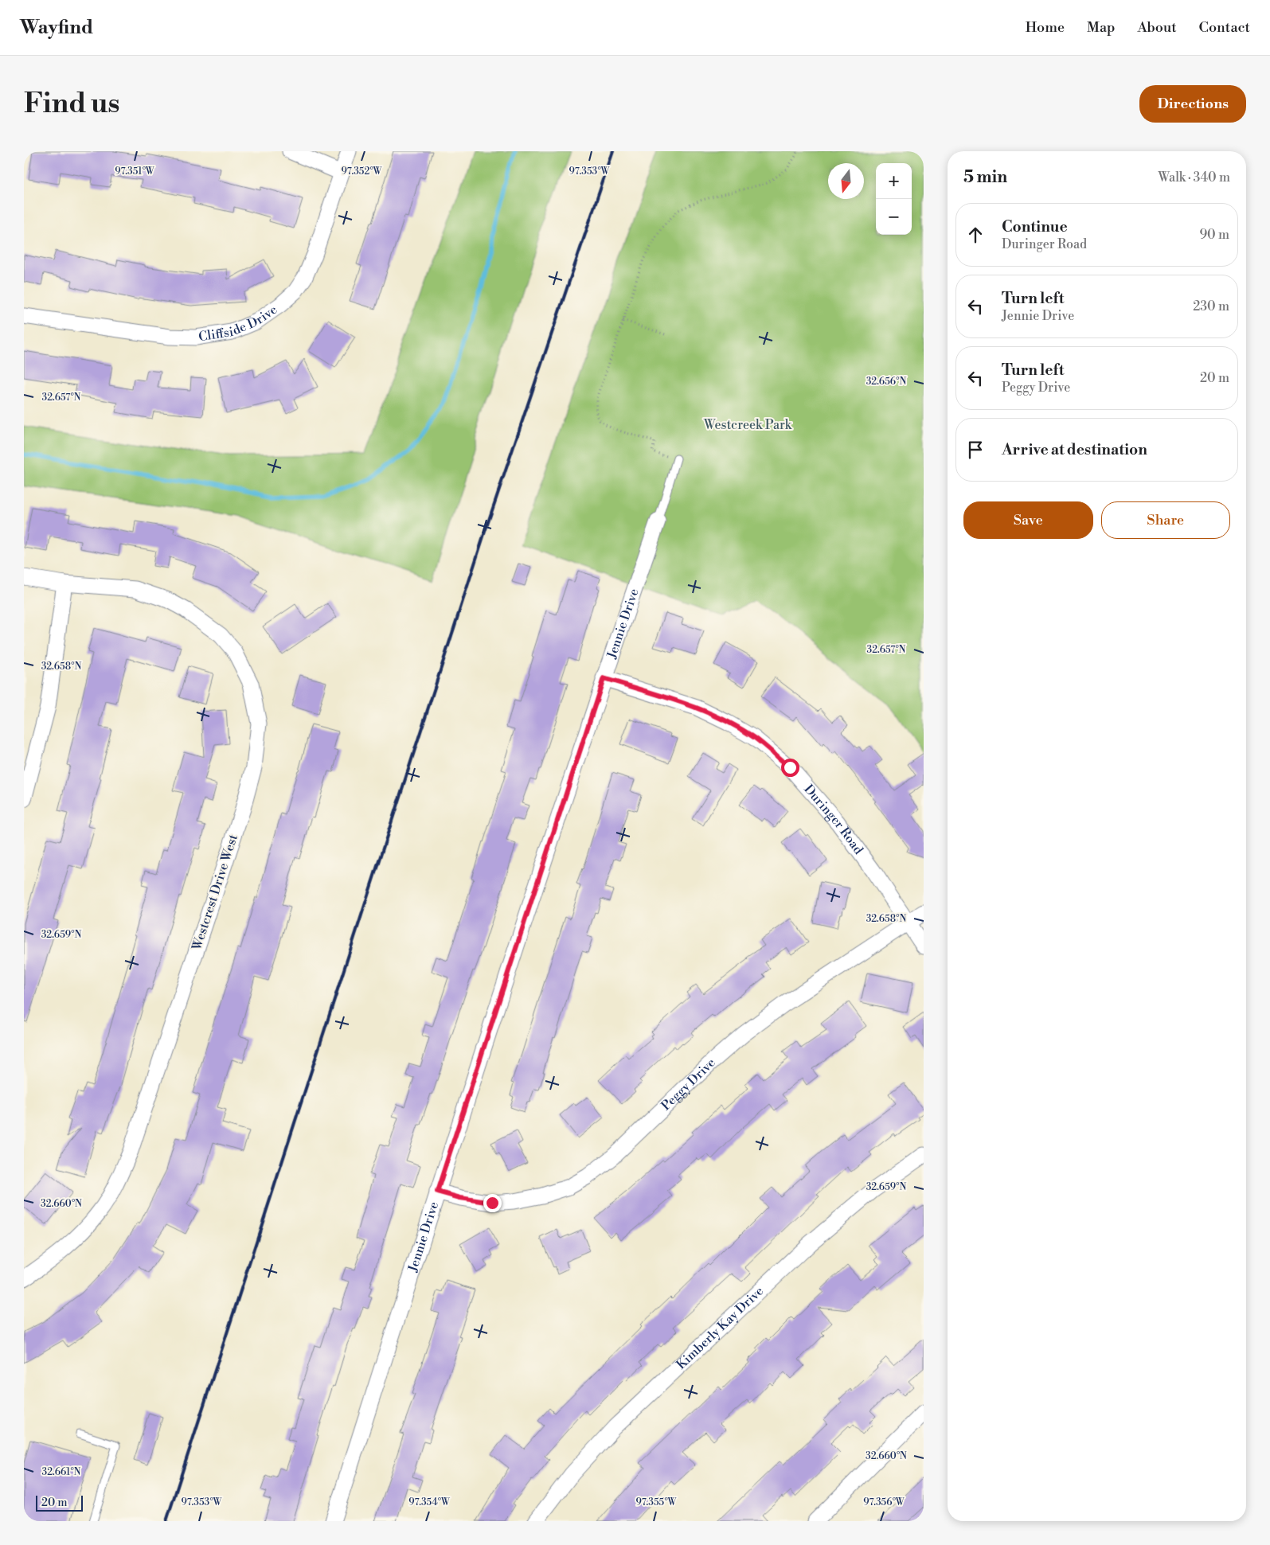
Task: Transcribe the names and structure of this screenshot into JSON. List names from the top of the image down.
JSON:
{
  "streets": {
    "street": [
      "Cliffside Drive",
      "Jennie Drive",
      "Duringer Road",
      "Westcrest Drive West",
      "Peggy Drive",
      "Kimberly Kay Drive"
    ]
  },
  "crossings": [
    ["Jennie Drive", "Duringer Road"],
    ["Jennie Drive", "Peggy Drive"],
    ["Duringer Road", "Peggy Drive"]
  ],
  "parks": ["Westcreek Park"],
  "scale_bar": "20 m",
  "north": "bottom",
  "page": {
    "header": "Wayfind",
    "nav": [
      "Home",
      "Map",
      "About",
      "Contact"
    ],
    "buttons": [
      "Directions",
      ["Save", "Share"]
    ],
    "title": "Find us",
    "heading": ["5 min", "Walk · 340 m"],
    "map_buttons": ["+", "−"],
    "list": [
      ["Continue", "Duringer Road", "90 m"],
      ["Turn left", "Jennie Drive", "230 m"],
      ["Turn left", "Peggy Drive", "20 m"],
      "Arrive at destination"
    ],
    "scale": "20 m"
  },
  "coordinates": [
    "97.351°W",
    "97.352°W",
    "97.353°W",
    "32.656°N",
    "32.657°N",
    "32.658°N",
    "32.659°N",
    "32.660°N",
    "32.661°N",
    "97.354°W",
    "97.355°W",
    "97.356°W"
  ]
}
